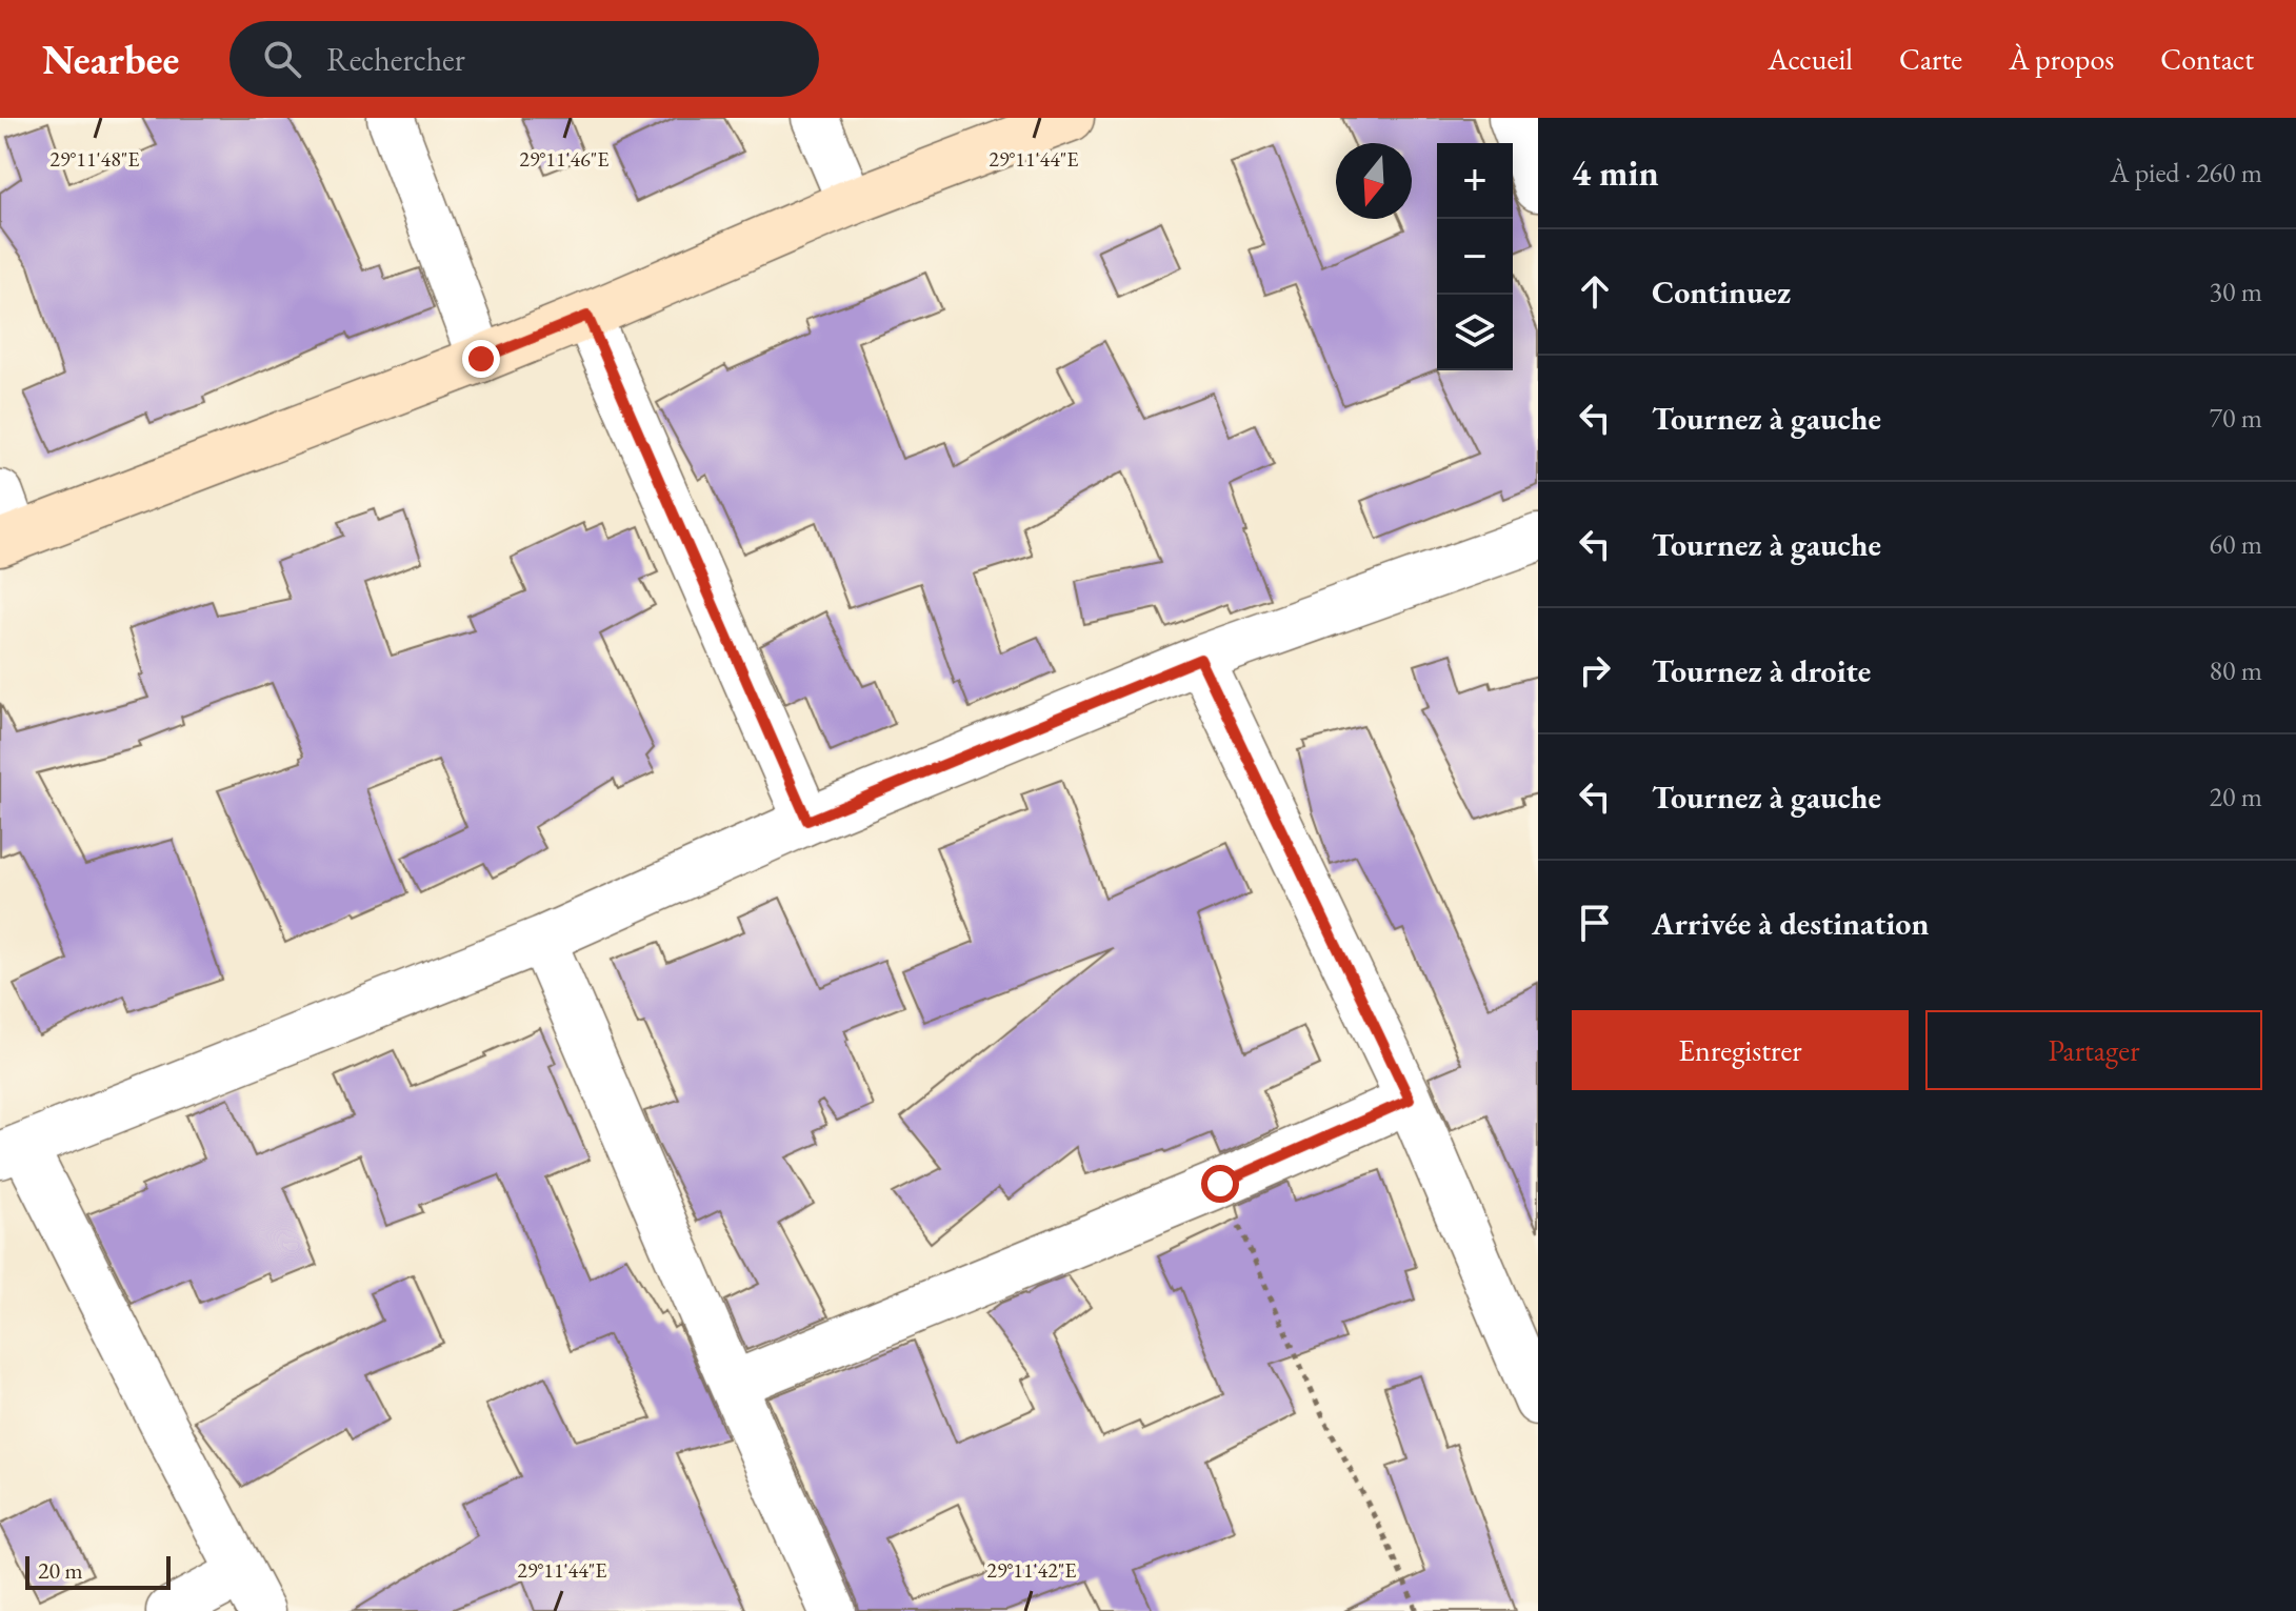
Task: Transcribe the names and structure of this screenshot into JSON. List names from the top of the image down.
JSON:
{
  "scale_bar": "20 m",
  "north": "bottom",
  "page": {
    "header": "Nearbee",
    "search": "Rechercher",
    "nav": [
      "Accueil",
      "Carte",
      "À propos",
      "Contact"
    ],
    "heading": ["4 min", "À pied · 260 m"],
    "map_buttons": ["+", "−"],
    "list": [
      ["Continuez", "30 m"],
      ["Tournez à gauche", "70 m"],
      ["Tournez à gauche", "60 m"],
      ["Tournez à droite", "80 m"],
      ["Tournez à gauche", "20 m"],
      "Arrivée à destination"
    ],
    "buttons": ["Enregistrer", "Partager"],
    "scale": "20 m"
  },
  "coordinates": [
    "29°11'48\"E",
    "29°11'46\"E",
    "29°11'44\"E",
    "29°11'42\"E"
  ]
}
